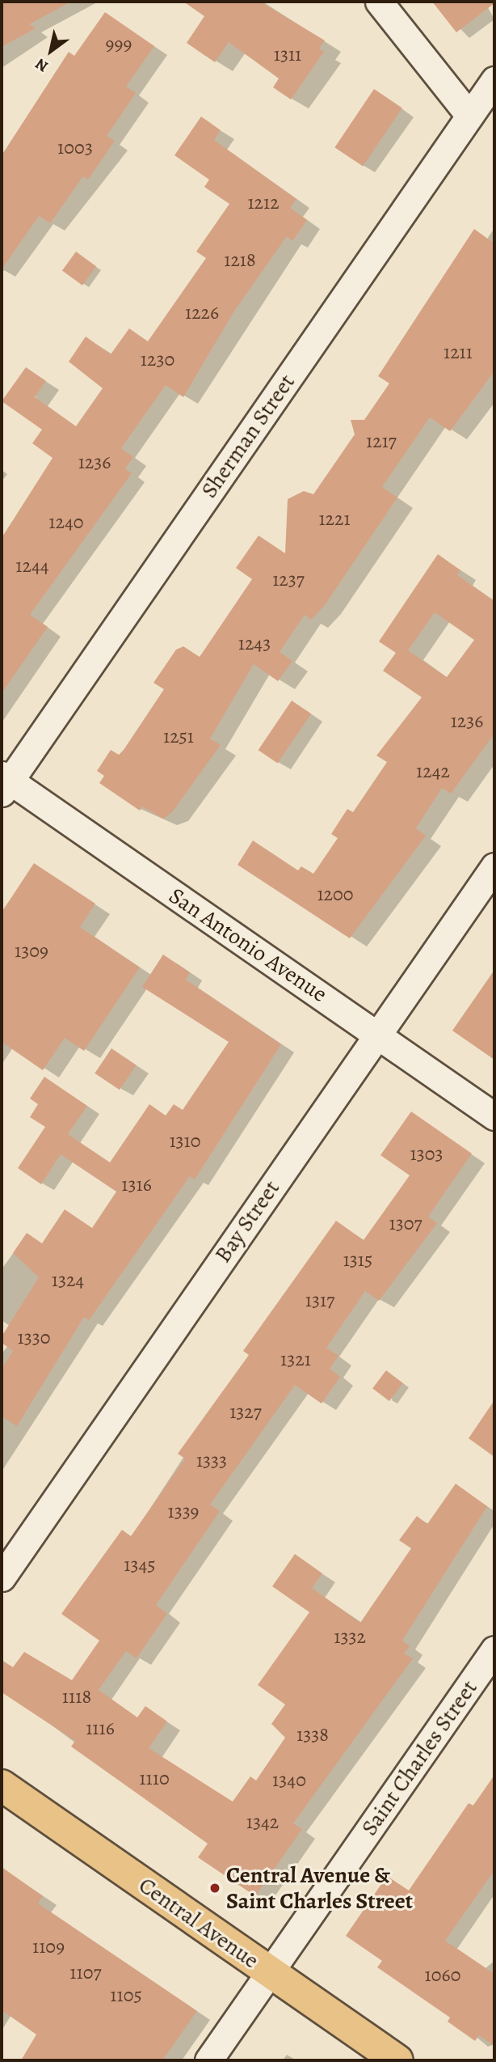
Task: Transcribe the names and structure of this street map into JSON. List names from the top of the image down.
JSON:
{
  "streets": {
    "main road": ["Central Avenue"],
    "street": [
      "Sherman Street",
      "San Antonio Avenue",
      "Bay Street",
      "Saint Charles Street"
    ]
  },
  "crossings": [
    ["Sherman Street", "San Antonio Avenue"],
    ["San Antonio Avenue", "Bay Street"],
    ["Saint Charles Street", "Central Avenue"]
  ],
  "places": ["Central Avenue & Saint Charles Street"],
  "house_numbers": [
    "999",
    "1311",
    "1003",
    "1212",
    "1218",
    "1226",
    "1211",
    "1230",
    "1217",
    "1236",
    "1221",
    "1240",
    "1244",
    "1237",
    "1243",
    "1236",
    "1251",
    "1242",
    "1200",
    "1309",
    "1310",
    "1303",
    "1316",
    "1307",
    "1315",
    "1324",
    "1317",
    "1330",
    "1321",
    "1327",
    "1333",
    "1339",
    "1345",
    "1332",
    "1118",
    "1116",
    "1338",
    "1110",
    "1340",
    "1342",
    "1109",
    "1107",
    "1060",
    "1105"
  ],
  "north": "bottom left"
}
